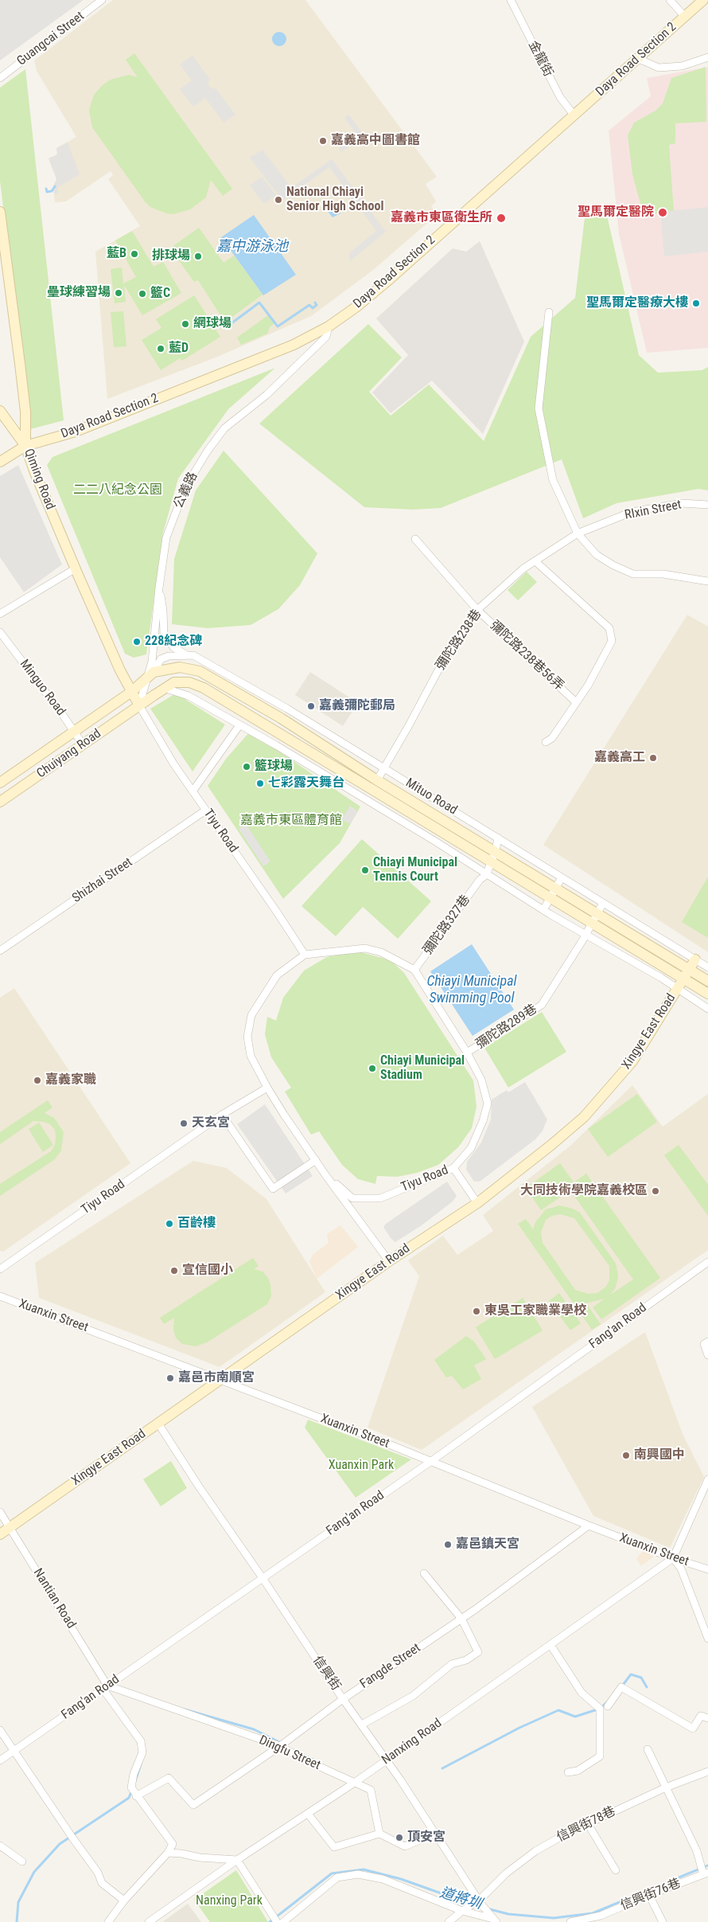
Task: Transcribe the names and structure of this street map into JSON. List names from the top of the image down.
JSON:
{
  "streets": {
    "street": [
      "Guangcai Street",
      "金龍街",
      "Daya Road Section 2",
      "Qiming Road",
      "公義路",
      "RIxin Street",
      "彌陀路238巷",
      "彌陀路238巷56弄",
      "Minguo Road",
      "Chuiyang Road",
      "Mituo Road",
      "Tiyu Road",
      "Shizhai Street",
      "彌陀路327巷",
      "彌陀路289巷",
      "Xingye East Road",
      "Xuanxin Street",
      "Fang'an Road",
      "Nantian Road",
      "Fangde Street",
      "信興街",
      "Nanxing Road",
      "Dingfu Street",
      "信興街78巷",
      "信興街76巷"
    ]
  },
  "crossings": [
    ["金龍街", "Daya Road Section 2"],
    ["Daya Road Section 2", "Qiming Road"],
    ["Daya Road Section 2", "公義路"],
    ["Qiming Road", "公義路"],
    ["Qiming Road", "Chuiyang Road"],
    ["Qiming Road", "Mituo Road"],
    ["Qiming Road", "Tiyu Road"],
    ["公義路", "Chuiyang Road"],
    ["公義路", "Mituo Road"],
    ["公義路", "Tiyu Road"],
    ["RIxin Street", "彌陀路238巷"],
    ["彌陀路238巷", "彌陀路238巷56弄"],
    ["彌陀路238巷", "Mituo Road"],
    ["Minguo Road", "Chuiyang Road"],
    ["Chuiyang Road", "Mituo Road"],
    ["Chuiyang Road", "Tiyu Road"],
    ["Mituo Road", "Tiyu Road"],
    ["Mituo Road", "彌陀路327巷"],
    ["Mituo Road", "彌陀路289巷"],
    ["Mituo Road", "Xingye East Road"],
    ["Tiyu Road", "Shizhai Street"],
    ["Tiyu Road", "彌陀路327巷"],
    ["Tiyu Road", "彌陀路289巷"],
    ["Tiyu Road", "Xingye East Road"],
    ["Xingye East Road", "Xuanxin Street"],
    ["Xingye East Road", "Nantian Road"],
    ["Xingye East Road", "信興街"],
    ["Xuanxin Street", "Fang'an Road"],
    ["Xuanxin Street", "Fangde Street"],
    ["Xuanxin Street", "Nanxing Road"],
    ["Fang'an Road", "Nantian Road"],
    ["Fang'an Road", "信興街"],
    ["Fang'an Road", "Dingfu Street"],
    ["Nantian Road", "Fangde Street"],
    ["Nantian Road", "Dingfu Street"],
    ["Fangde Street", "信興街"],
    ["Fangde Street", "Dingfu Street"],
    ["信興街", "Nanxing Road"],
    ["信興街", "信興街78巷"],
    ["Nanxing Road", "Dingfu Street"]
  ],
  "water": ["嘉中游泳池", "Chiayi Municipal Swimming Pool", "道將圳"],
  "parks": [
    "二二八紀念公園",
    "嘉義市東區體育館",
    "Xuanxin Park",
    "Nanxing Park"
  ],
  "places": [
    "嘉義高中圖書館",
    "National Chiayi Senior High School",
    "聖馬爾定醫院",
    "嘉義市東區衛生所",
    "藍B",
    "排球場",
    "壘球練習場",
    "籃C",
    "聖馬爾定醫療大樓",
    "網球場",
    "藍D",
    "228紀念碑",
    "嘉義彌陀郵局",
    "嘉義高工",
    "籃球場",
    "七彩露天舞台",
    "Chiayi Municipal Tennis Court",
    "Chiayi Municipal Stadium",
    "嘉義家職",
    "天玄宮",
    "大同技術學院嘉義校區",
    "百齡樓",
    "宣信國小",
    "東吳工家職業學校",
    "嘉邑市南順宮",
    "南興國中",
    "嘉邑鎮天宮",
    "頂安宮"
  ]
}
